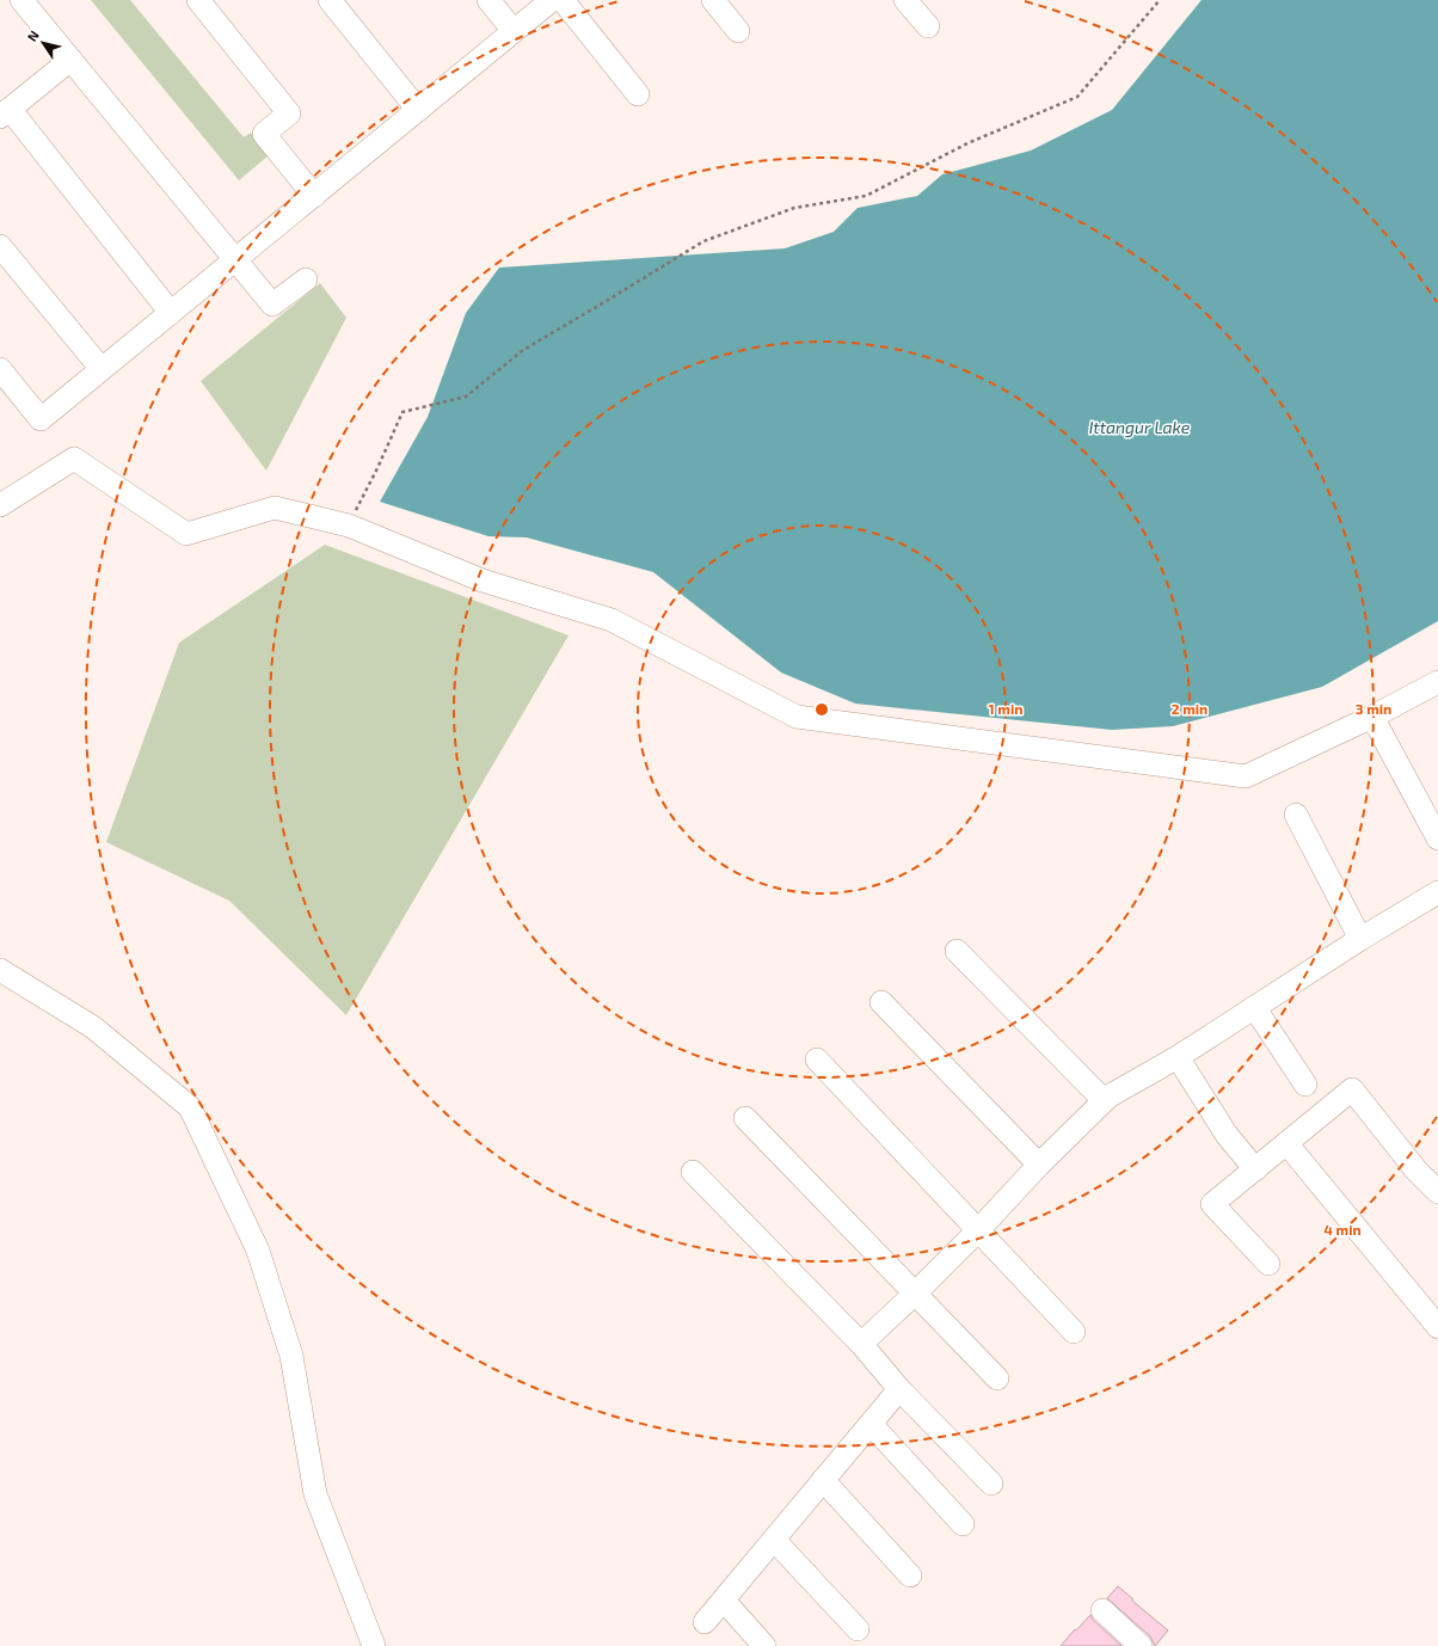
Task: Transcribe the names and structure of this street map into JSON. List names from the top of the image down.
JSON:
{
  "water": ["Ittangur Lake"],
  "north": "top left",
  "rings": [
    "1 min",
    "2 min",
    "3 min",
    "4 min"
  ]
}
